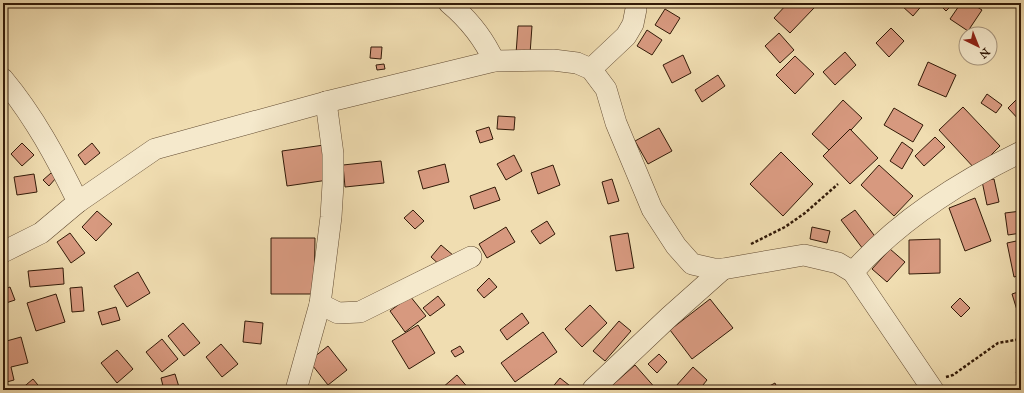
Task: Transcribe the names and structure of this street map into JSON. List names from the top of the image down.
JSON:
{
  "north": "bottom right"
}
